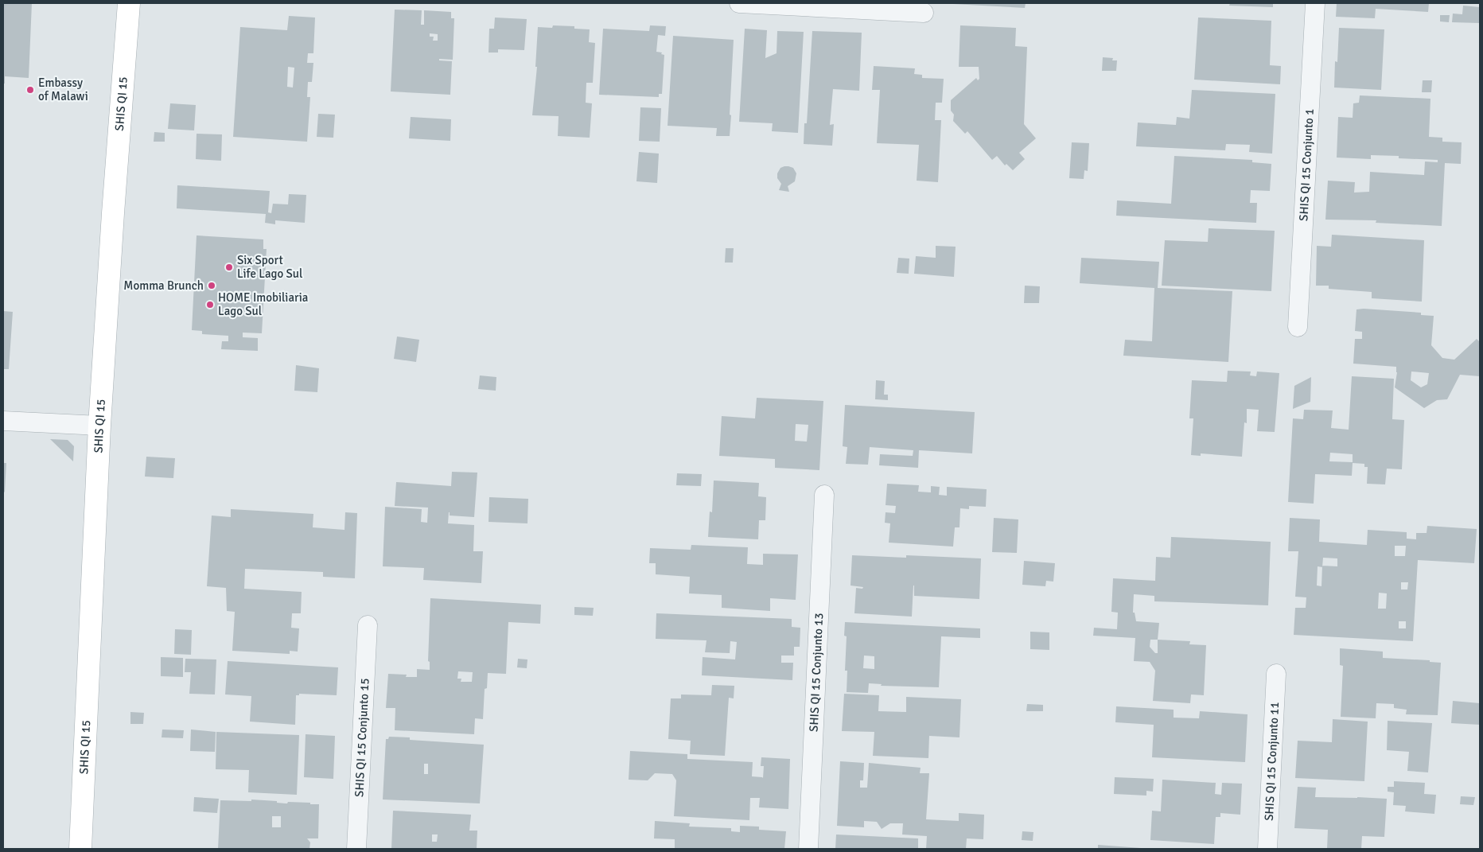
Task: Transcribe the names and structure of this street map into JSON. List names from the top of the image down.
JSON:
{
  "streets": {
    "street": [
      "SHIS QI 15",
      "SHIS QI 15 Conjunto 1",
      "SHIS QI 15 Conjunto 13",
      "SHIS QI 15 Conjunto 15",
      "SHIS QI 15 Conjunto 11"
    ]
  },
  "places": [
    "Embassy of Malawi",
    "Six Sport Life Lago Sul",
    "Momma Brunch",
    "HOME Imobiliaria Lago Sul"
  ]
}
